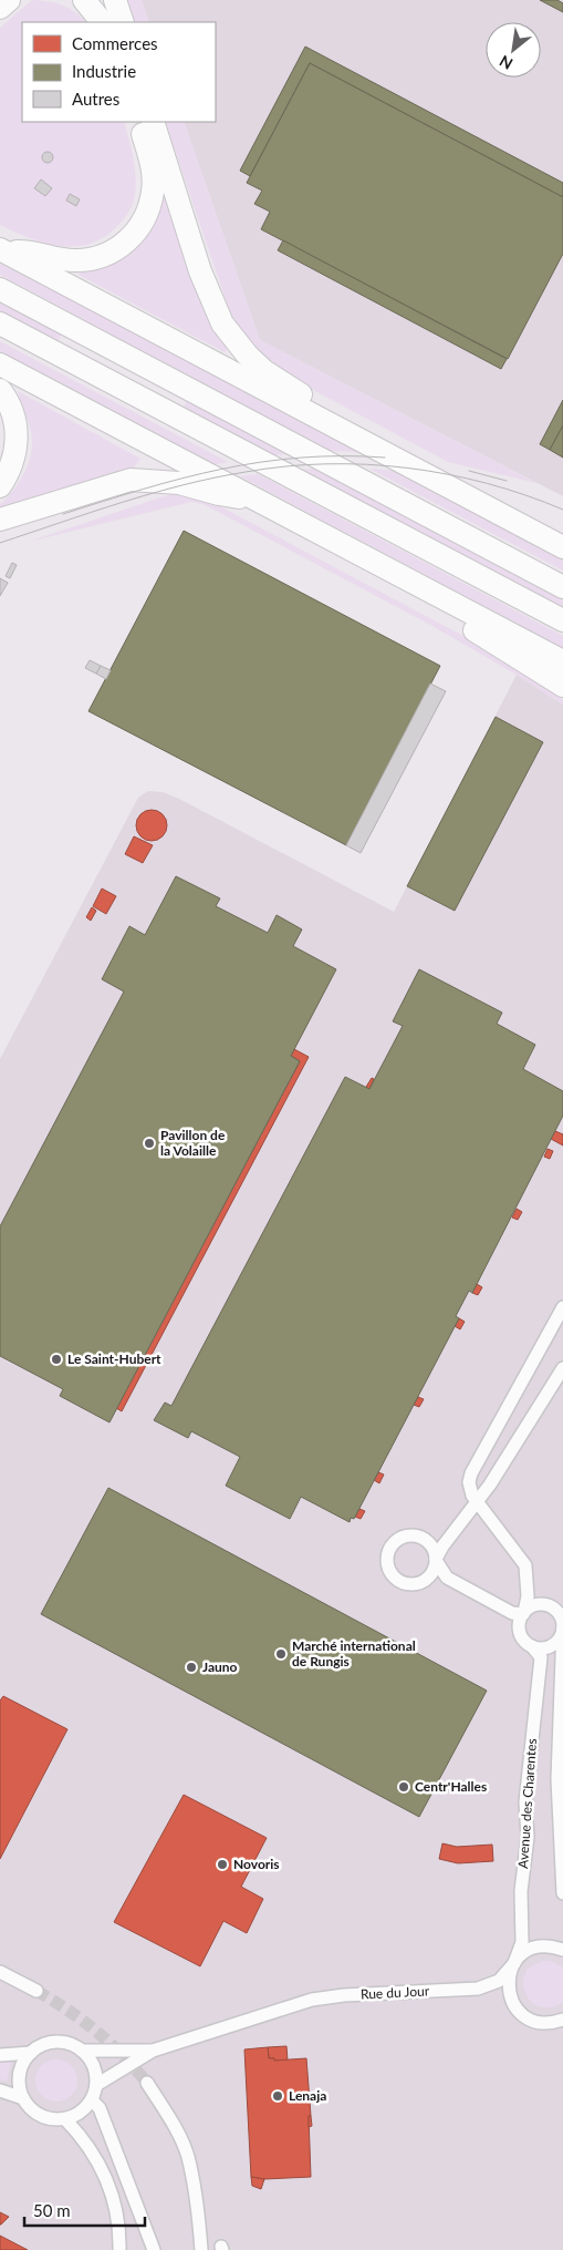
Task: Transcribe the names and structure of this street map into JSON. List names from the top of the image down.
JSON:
{
  "streets": {
    "street": ["Avenue des Charentes", "Rue du Jour"]
  },
  "crossings": [
    ["Avenue des Charentes", "Rue du Jour"]
  ],
  "places": [
    "Pavillon de la Volaille",
    "Le Saint-Hubert",
    "Marché international de Rungis",
    "Jauno",
    "Centr'Halles",
    "Novoris",
    "Lenaja"
  ],
  "legend": ["Commerces", "Industrie", "Autres"],
  "scale_bar": "50 m",
  "north": "bottom left"
}
